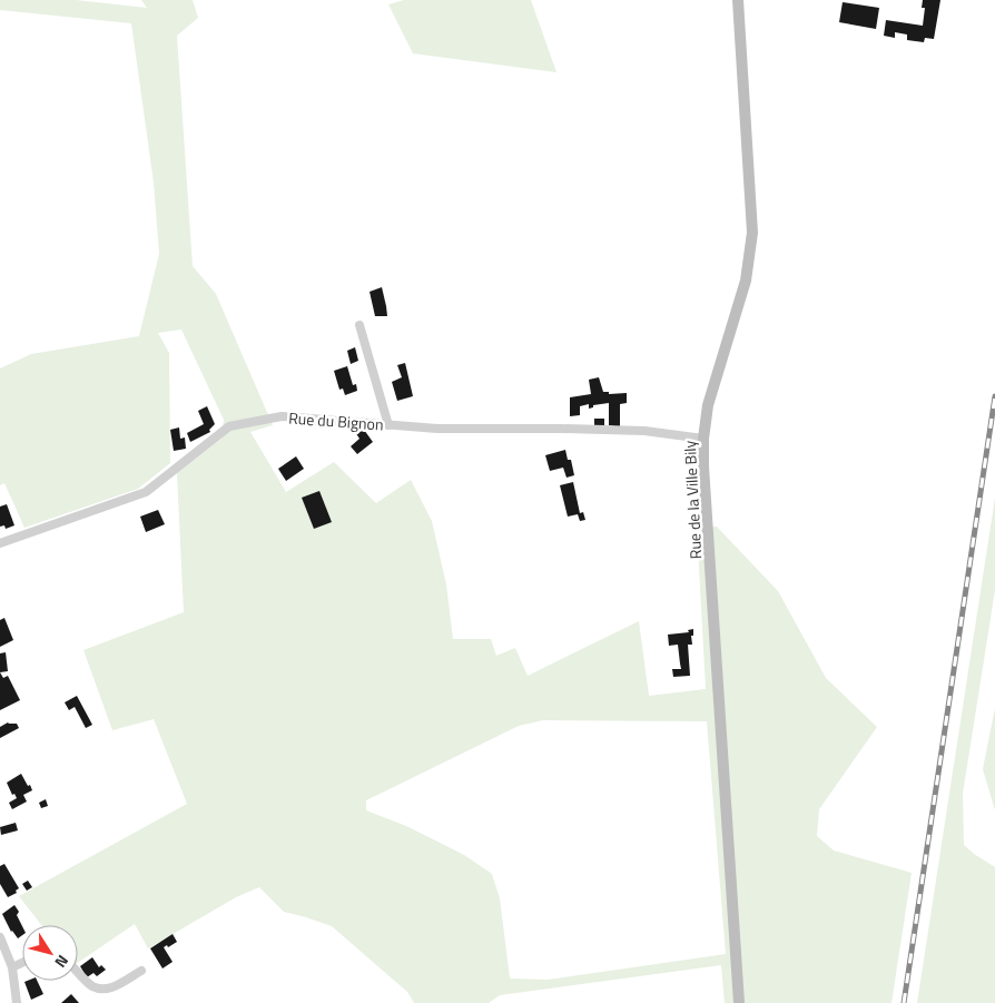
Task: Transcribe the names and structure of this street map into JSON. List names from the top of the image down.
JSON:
{
  "streets": {
    "street": ["Rue du Bignon", "Rue de la Ville Bily"]
  },
  "crossings": [
    ["Rue du Bignon", "Rue de la Ville Bily"]
  ],
  "north": "bottom right"
}
